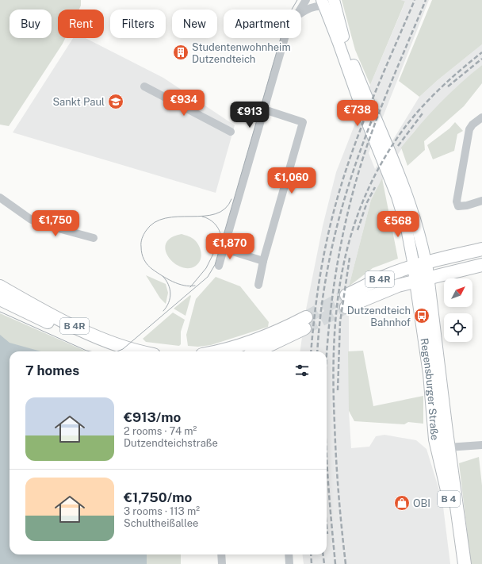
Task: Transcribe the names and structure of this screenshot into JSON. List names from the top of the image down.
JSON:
{
  "streets": {
    "main road": ["B 4R", "Regensburger Straße", "B 4"]
  },
  "crossings": [
    ["B 4R", "Regensburger Straße"]
  ],
  "places": {
    "building": ["Studentenwohnheim Dutzendteich"],
    "school or university": ["Sankt Paul"],
    "bus stop": ["Dutzendteich Bahnhof"],
    "shop": ["OBI"]
  },
  "north": "top right",
  "page": {
    "chip": [
      "Buy",
      "Rent",
      "Filters",
      "New",
      "Apartment"
    ],
    "price": [
      "€934",
      "€738",
      "€913",
      "€1,060",
      "€1,750",
      "€568",
      "€1,870"
    ],
    "heading": "7 homes",
    "list": [
      {
        "name": "€913/mo",
        "note": "2 rooms · 74 m² · Dutzendteichstraße"
      },
      {
        "name": "€1,750/mo",
        "note": "3 rooms · 113 m² · Schultheißallee"
      }
    ]
  }
}
